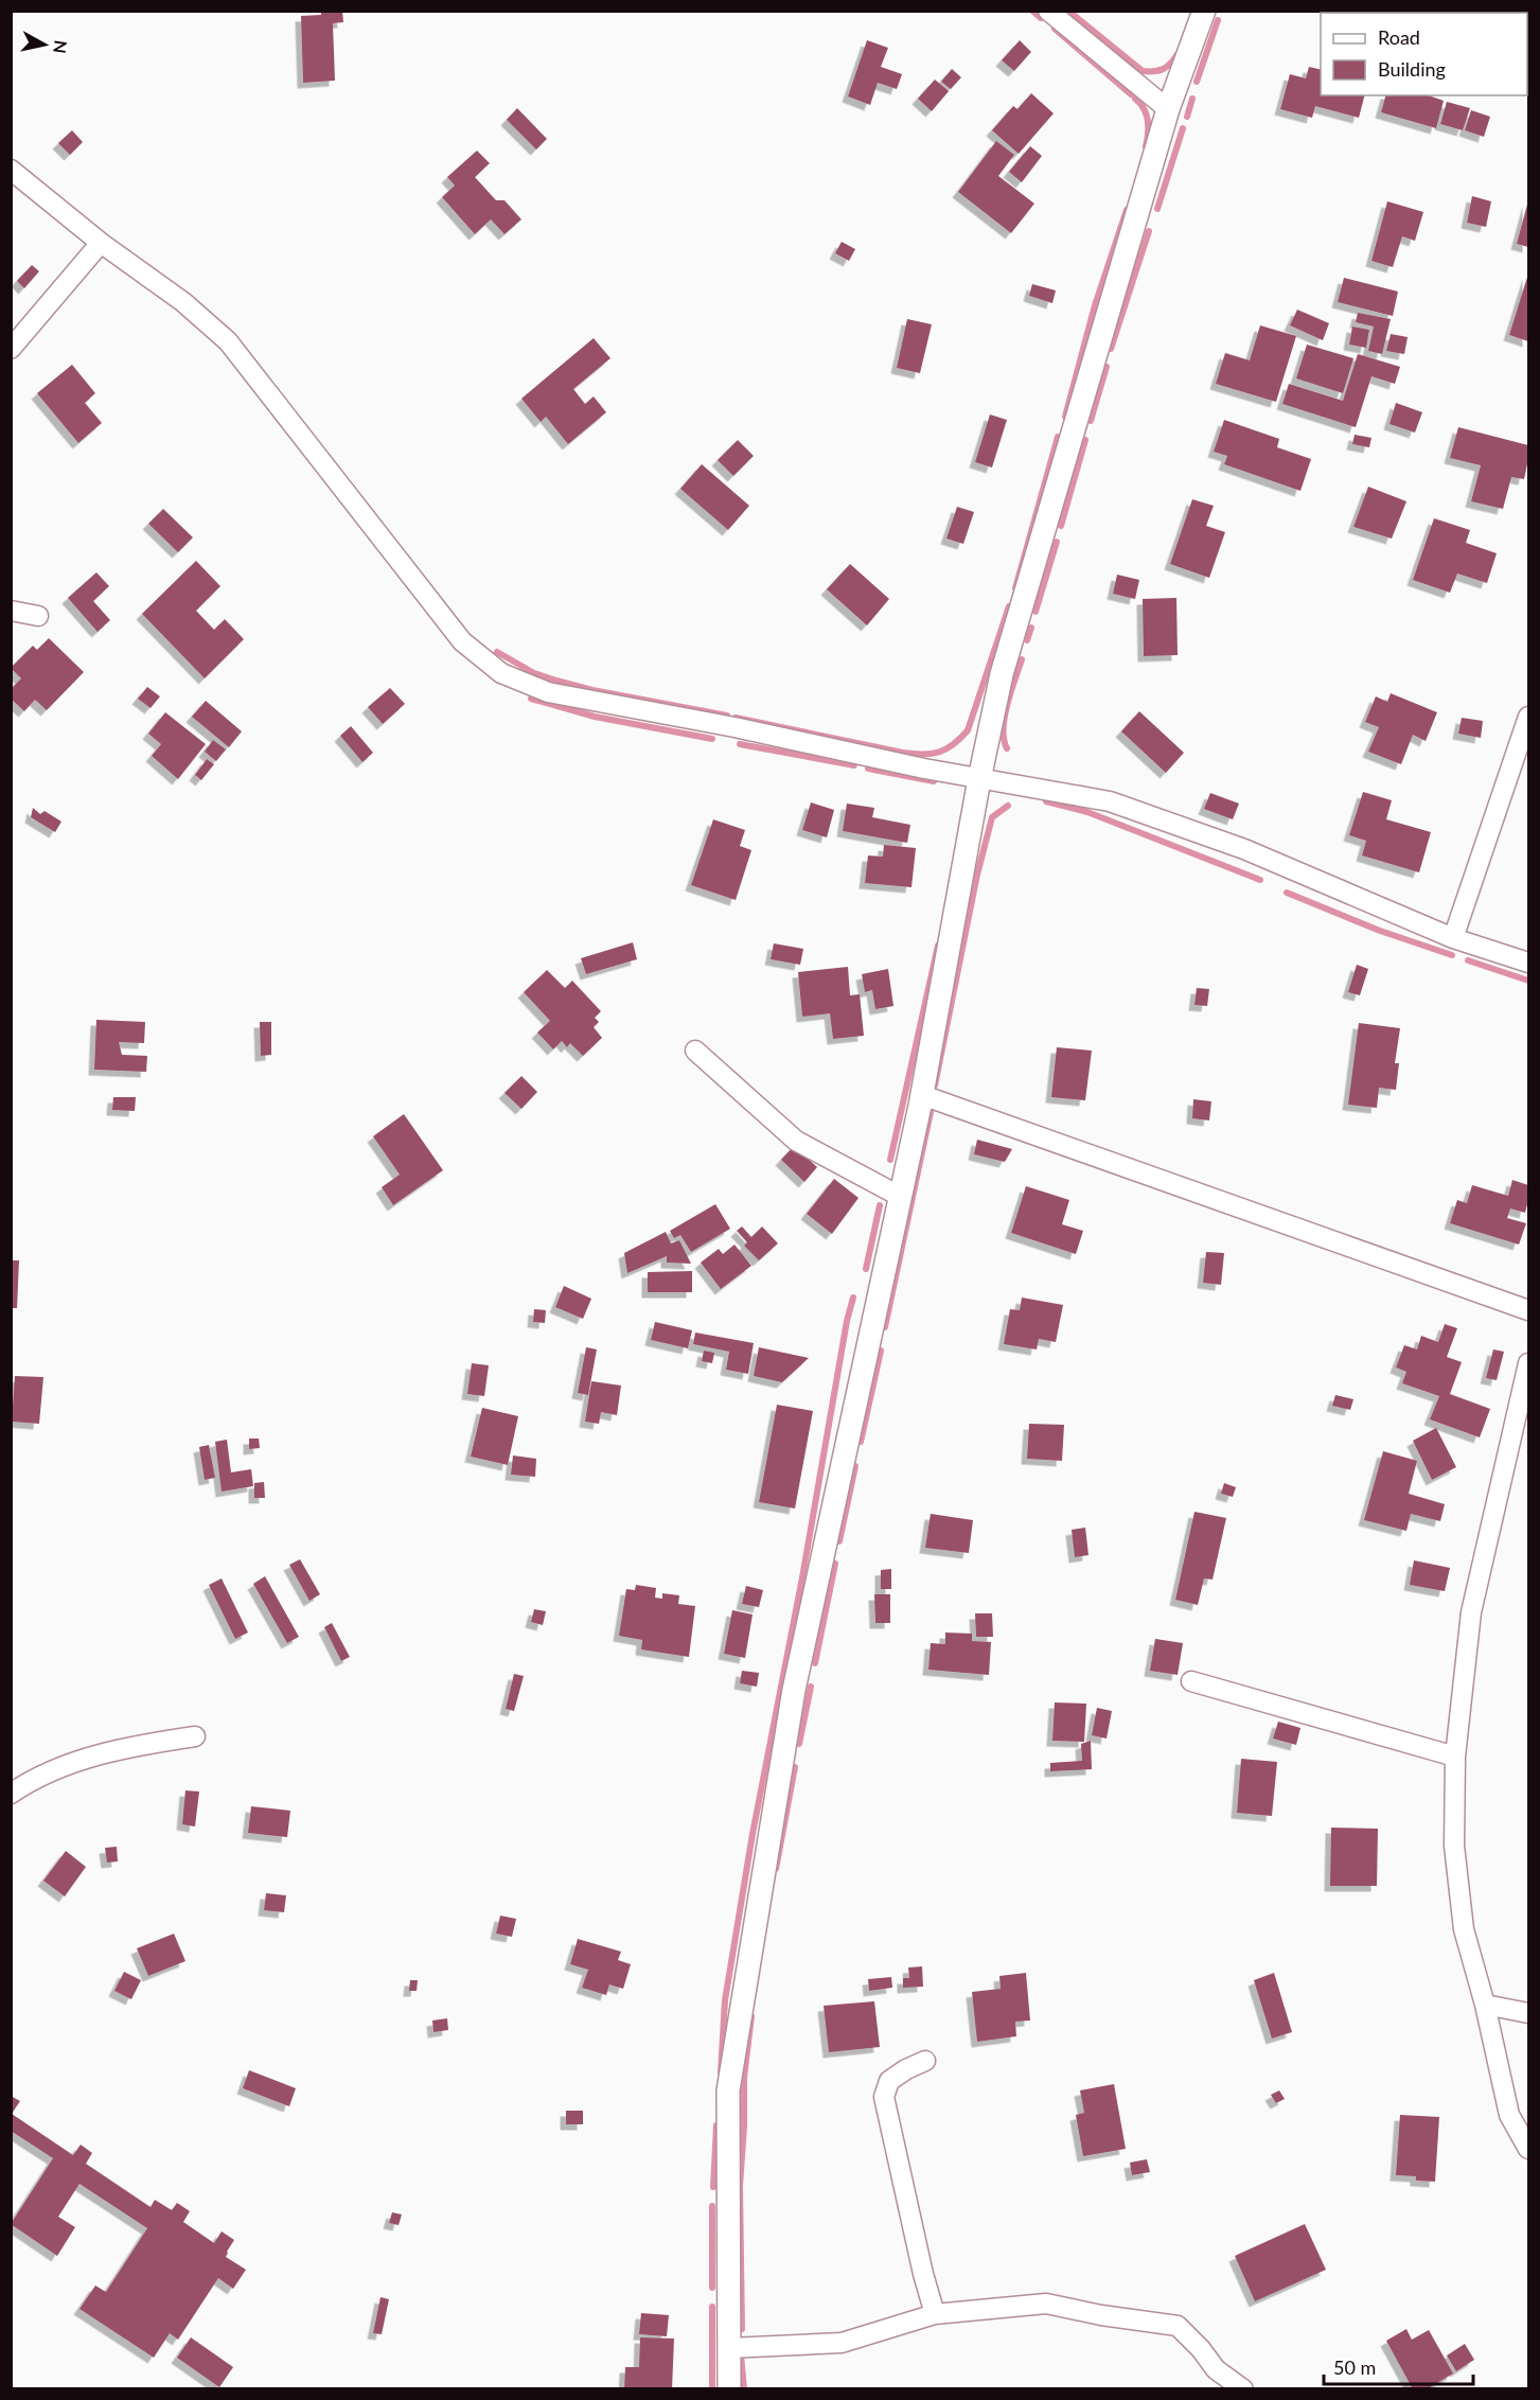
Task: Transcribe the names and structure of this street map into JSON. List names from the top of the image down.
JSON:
{
  "legend": ["Road", "Building"],
  "scale_bar": "50 m",
  "north": "right"
}
